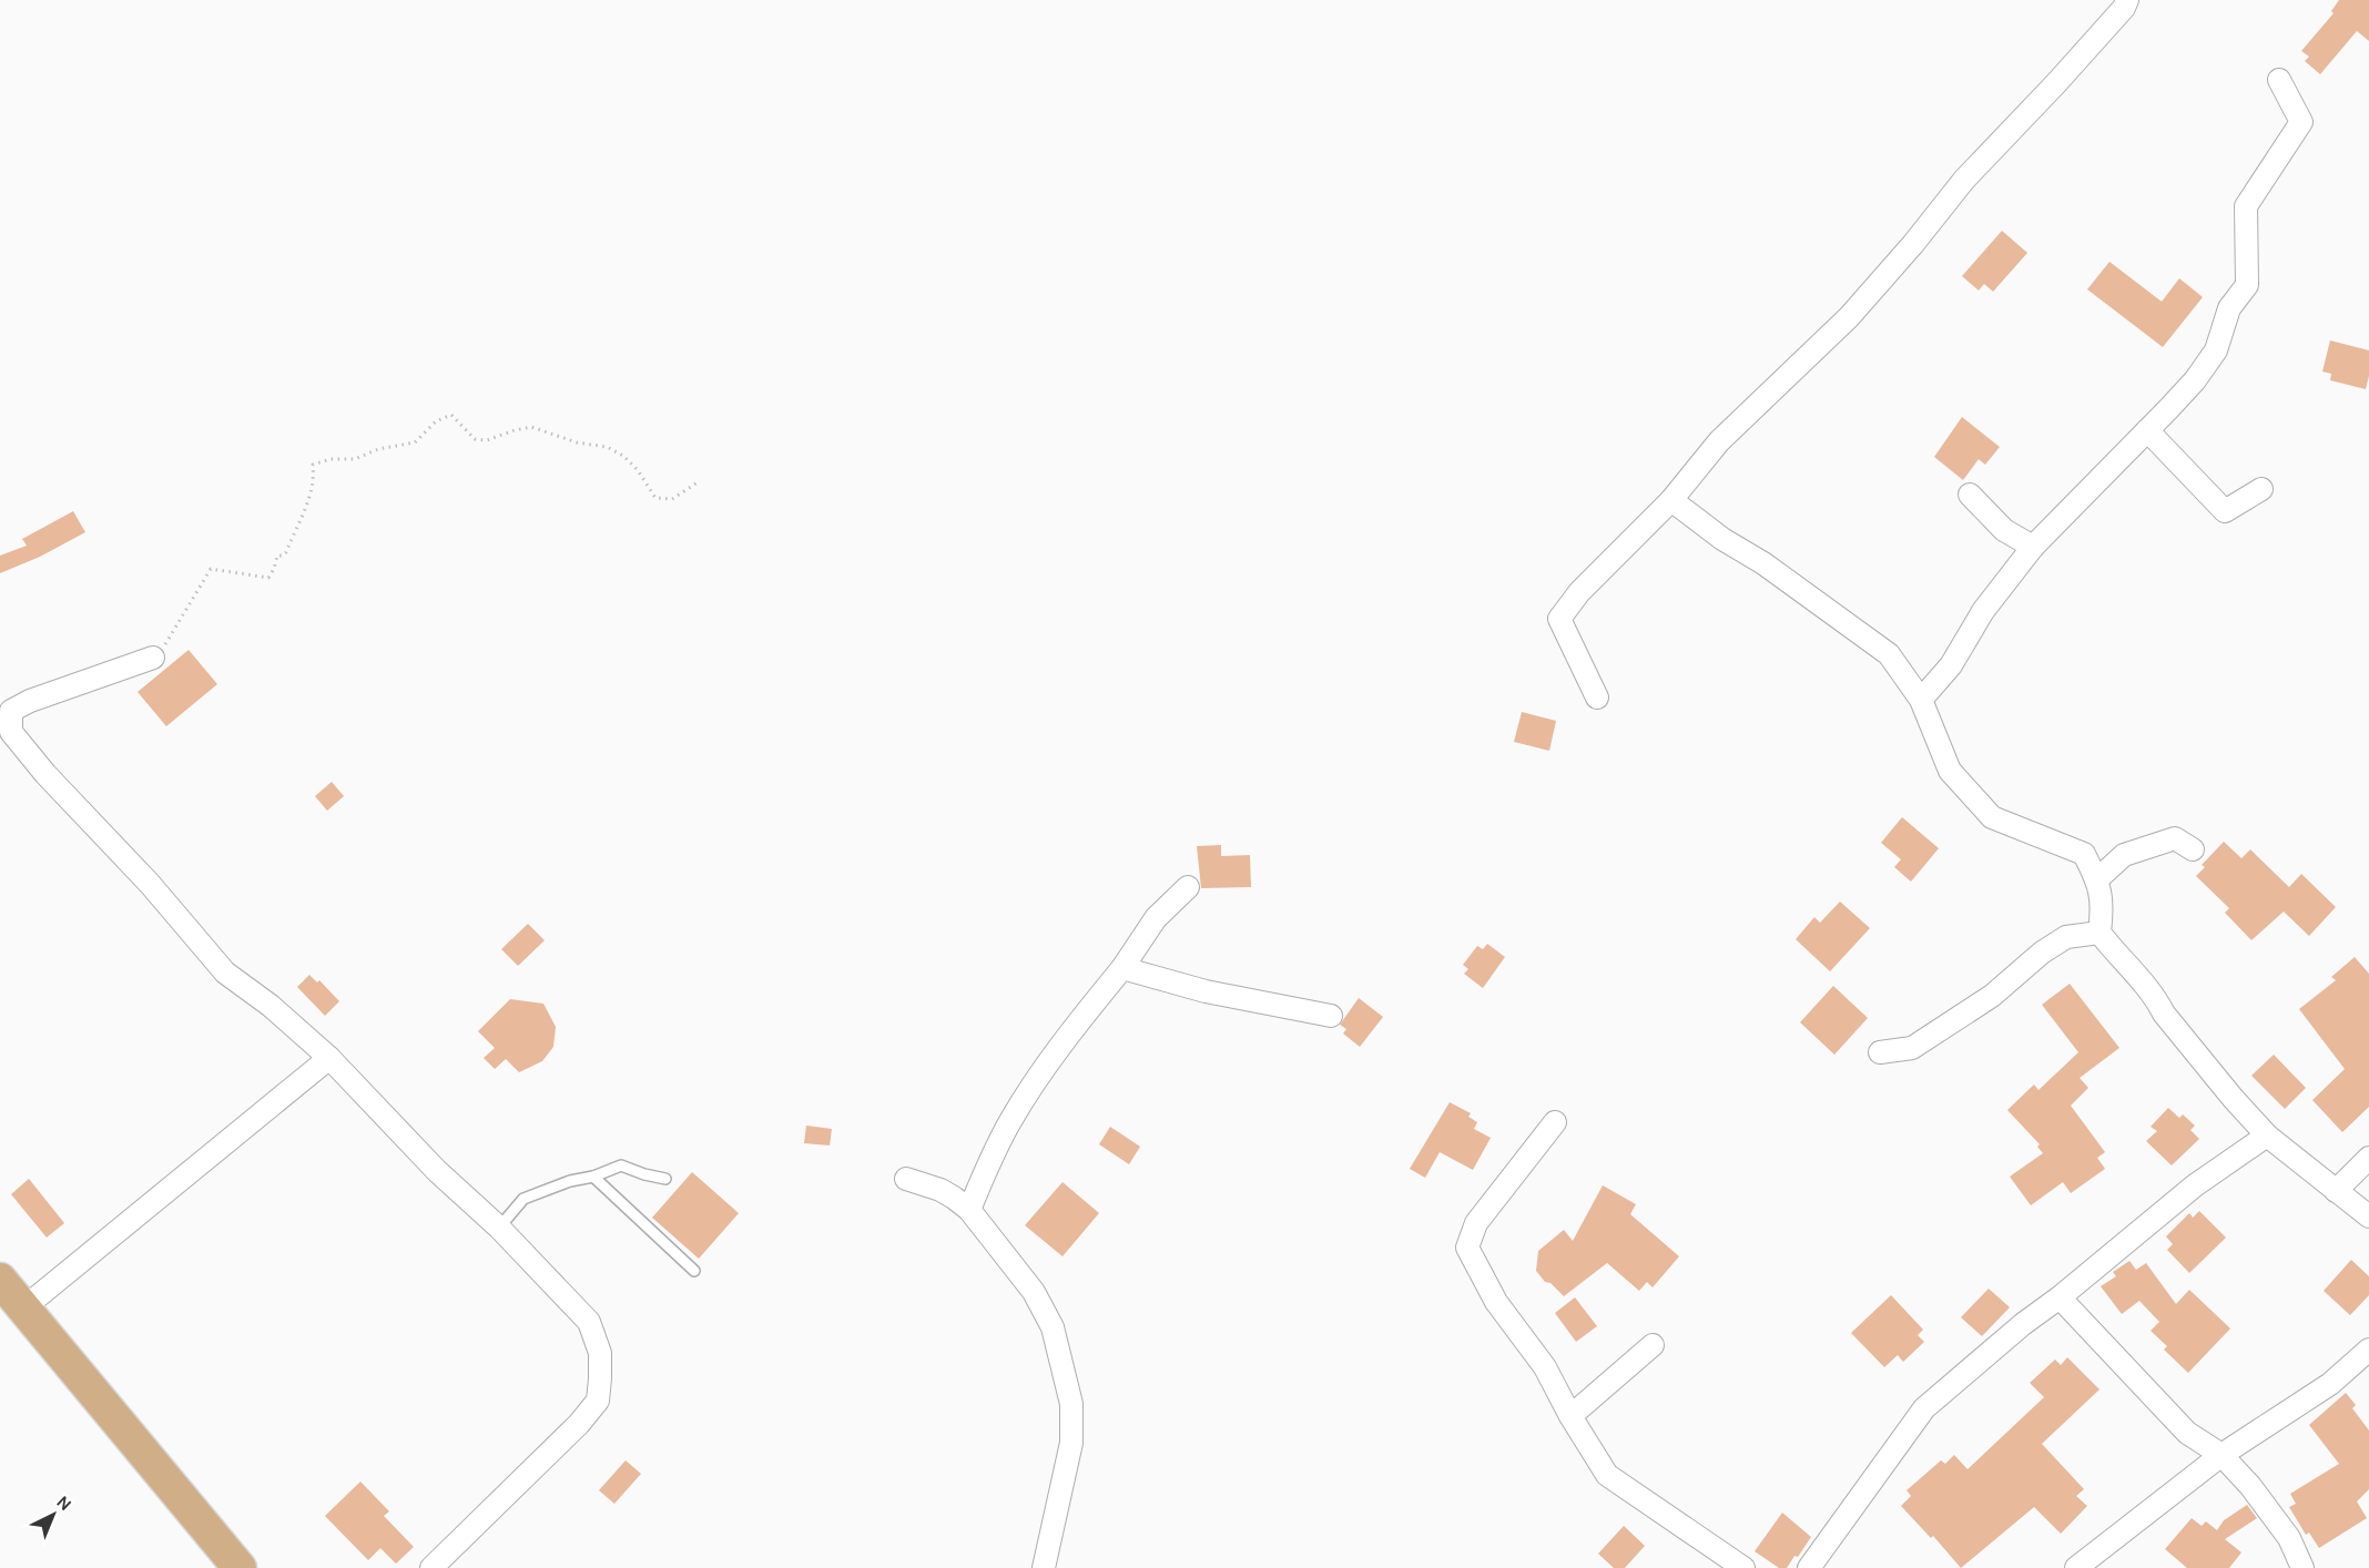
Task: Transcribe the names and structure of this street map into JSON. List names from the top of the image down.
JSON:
{
  "north": "top right"
}
